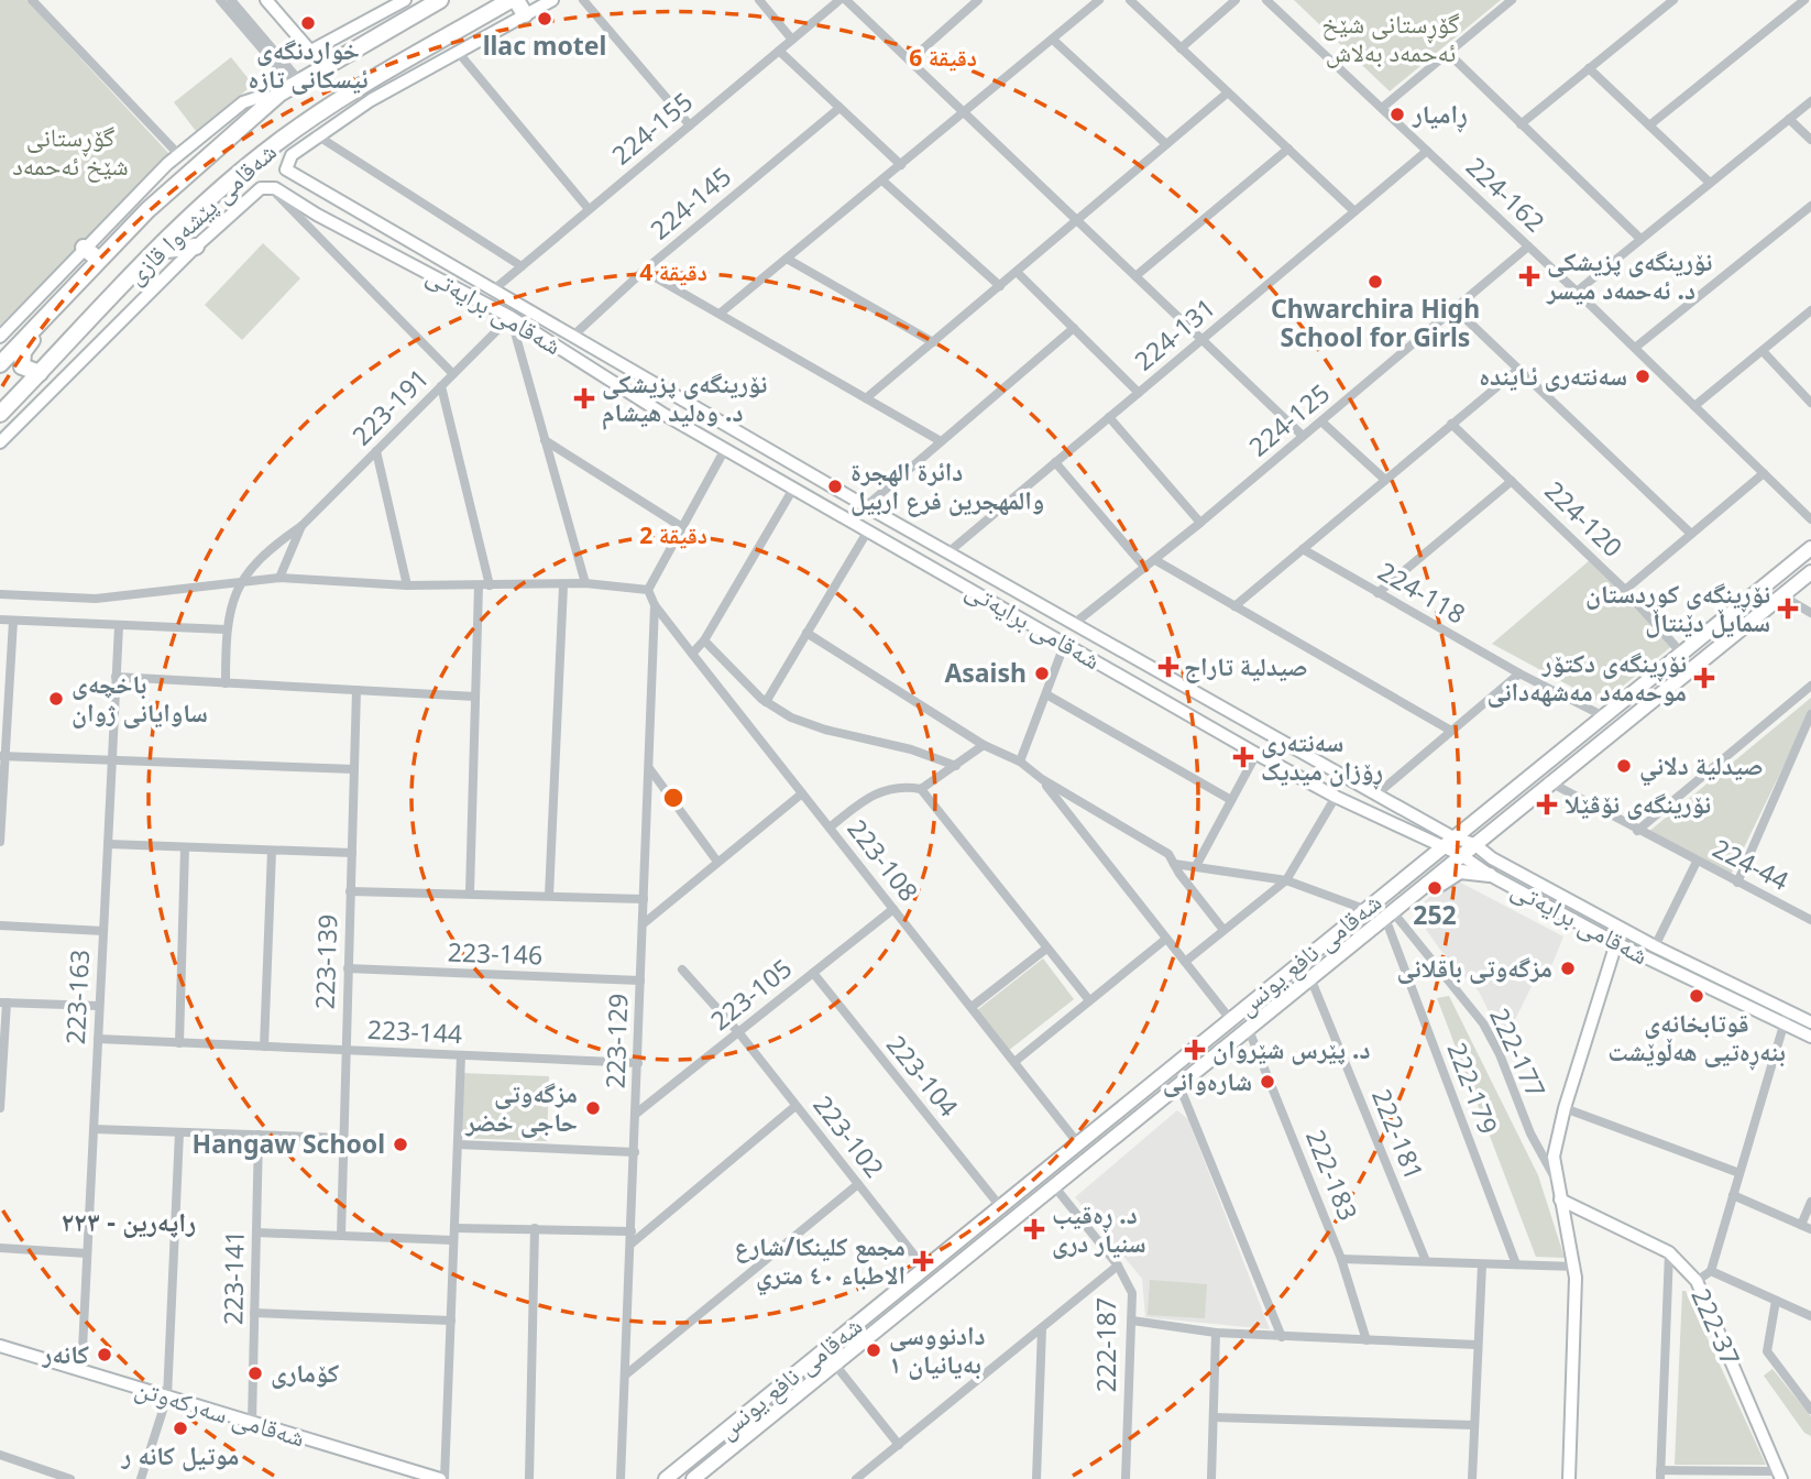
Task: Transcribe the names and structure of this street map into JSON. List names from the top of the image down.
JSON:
{
  "streets": {
    "highway": ["شەقامی پێشەوا قازی"],
    "main road": [
      "شەقامی برایەتی",
      "شەقامی نافع یونس",
      "222-37",
      "شەقامی سەرکەوتن"
    ],
    "street": [
      "224-155",
      "224-162",
      "224-145",
      "224-131",
      "223-191",
      "224-125",
      "224-120",
      "224-118",
      "223-108",
      "224-44",
      "223-146",
      "223-139",
      "223-105",
      "223-163",
      "223-144",
      "223-129",
      "222-177",
      "223-104",
      "222-179",
      "222-181",
      "223-102",
      "222-183",
      "223-141",
      "222-187"
    ]
  },
  "crossings": [
    ["224-155", "شەقامی برایەتی"],
    ["224-162", "224-131"],
    ["224-162", "224-125"],
    ["224-145", "شەقامی برایەتی"],
    ["شەقامی برایەتی", "224-131"],
    ["شەقامی برایەتی", "223-191"],
    ["شەقامی برایەتی", "224-125"],
    ["شەقامی برایەتی", "شەقامی نافع یونس"],
    ["224-120", "شەقامی نافع یونس"],
    ["224-118", "شەقامی نافع یونس"],
    ["223-108", "شەقامی نافع یونس"],
    ["223-108", "223-105"],
    ["223-108", "223-129"],
    ["224-44", "شەقامی نافع یونس"],
    ["223-146", "223-139"],
    ["223-146", "223-129"],
    ["شەقامی نافع یونس", "223-104"],
    ["شەقامی نافع یونس", "222-181"],
    ["شەقامی نافع یونس", "223-102"],
    ["شەقامی نافع یونس", "222-183"],
    ["شەقامی نافع یونس", "222-187"],
    ["223-139", "223-144"],
    ["223-105", "223-129"],
    ["223-105", "223-104"],
    ["223-105", "223-102"],
    ["223-163", "223-144"],
    ["223-163", "شەقامی سەرکەوتن"],
    ["223-144", "223-129"],
    ["222-177", "222-179"],
    ["223-141", "شەقامی سەرکەوتن"]
  ],
  "districts": ["راپەرین - ٢٢٣"],
  "parks": ["گۆڕستانی شێخ ئەحمەد بەلاش", "گۆڕستانی شێخ ئەحمەد"],
  "places": {
    "other": [
      "llac motel",
      "خواردنگەی ئیسکانی تازە",
      "ڕامیار",
      "Chwarchira High School for Girls",
      "سەنتەری ئـایندە",
      "دائرة الهجرة والمهجرين فرع اربيل",
      "Asaish",
      "باخچەی ساوایانی ژوان",
      "صيدلية دلاني",
      "252",
      "مزگەوتی باقلانی",
      "قوتابخانەی بنەڕەتیی هەڵوێشت",
      "شارەوانی",
      "مزگه‌وتی حاجی خضر",
      "Hangaw School",
      "دادنووسی بەیانیان ١",
      "کانەر",
      "كۆماری",
      "موتيل كانه ر"
    ],
    "health": [
      "نۆرینگەی پزیشکی د. ئەحمەد میسر",
      "نۆرینگەی پزیشکی د. وەلید هیشام",
      "نۆڕینگەی کوردستان سمایڵ دێنتاڵ",
      "صيدلية تاراج",
      "نۆڕینگەی دکتۆر موحەمەد مەشهەدانی",
      "سەنتەری ڕۆزان میدیک",
      "نۆرینگەی نۆڤێلا",
      "د. پێرس شێروان",
      "د. ڕەقیب سنیار دری",
      "مجمع كلينكا/شارع الاطباء ٤٠ متري"
    ]
  },
  "rings": ["6 دقيقة", "4 دقيقة", "2 دقيقة"]
}
